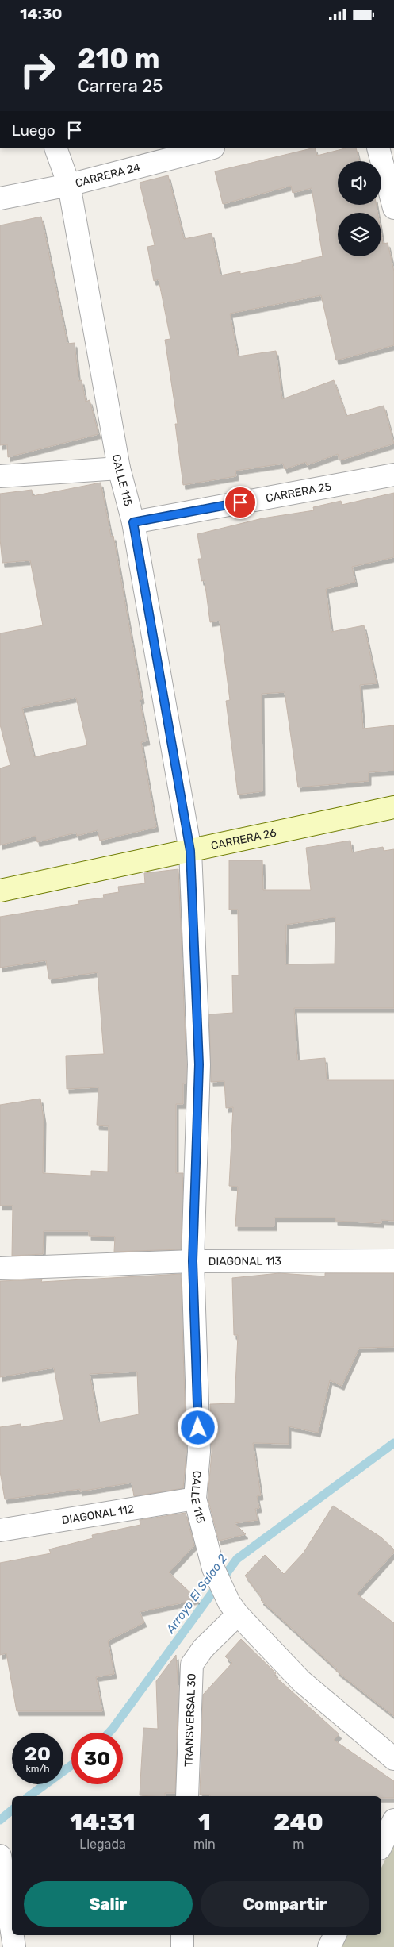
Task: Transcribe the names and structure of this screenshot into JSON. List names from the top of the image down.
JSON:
{
  "streets": {
    "street": [
      "CARRERA 24",
      "CALLE 115",
      "CARRERA 25",
      "CARRERA 26",
      "DIAGONAL 113",
      "DIAGONAL 112",
      "TRANSVERSAL 30"
    ]
  },
  "crossings": [
    ["CARRERA 24", "CALLE 115"],
    ["CALLE 115", "CARRERA 25"],
    ["CALLE 115", "CARRERA 26"],
    ["CALLE 115", "DIAGONAL 113"],
    ["CALLE 115", "DIAGONAL 112"],
    ["CALLE 115", "TRANSVERSAL 30"]
  ],
  "water": ["Arroyo El Salao 2"],
  "page": {
    "status": "14:30",
    "turn": ["210 m", "Carrera 25"],
    "then": "Luego",
    "speed": "20 km/h",
    "limit": "30",
    "eta": [
      "14:31",
      "Llegada",
      "1",
      "min",
      "240",
      "m"
    ],
    "buttons": ["Salir", "Compartir"]
  }
}
